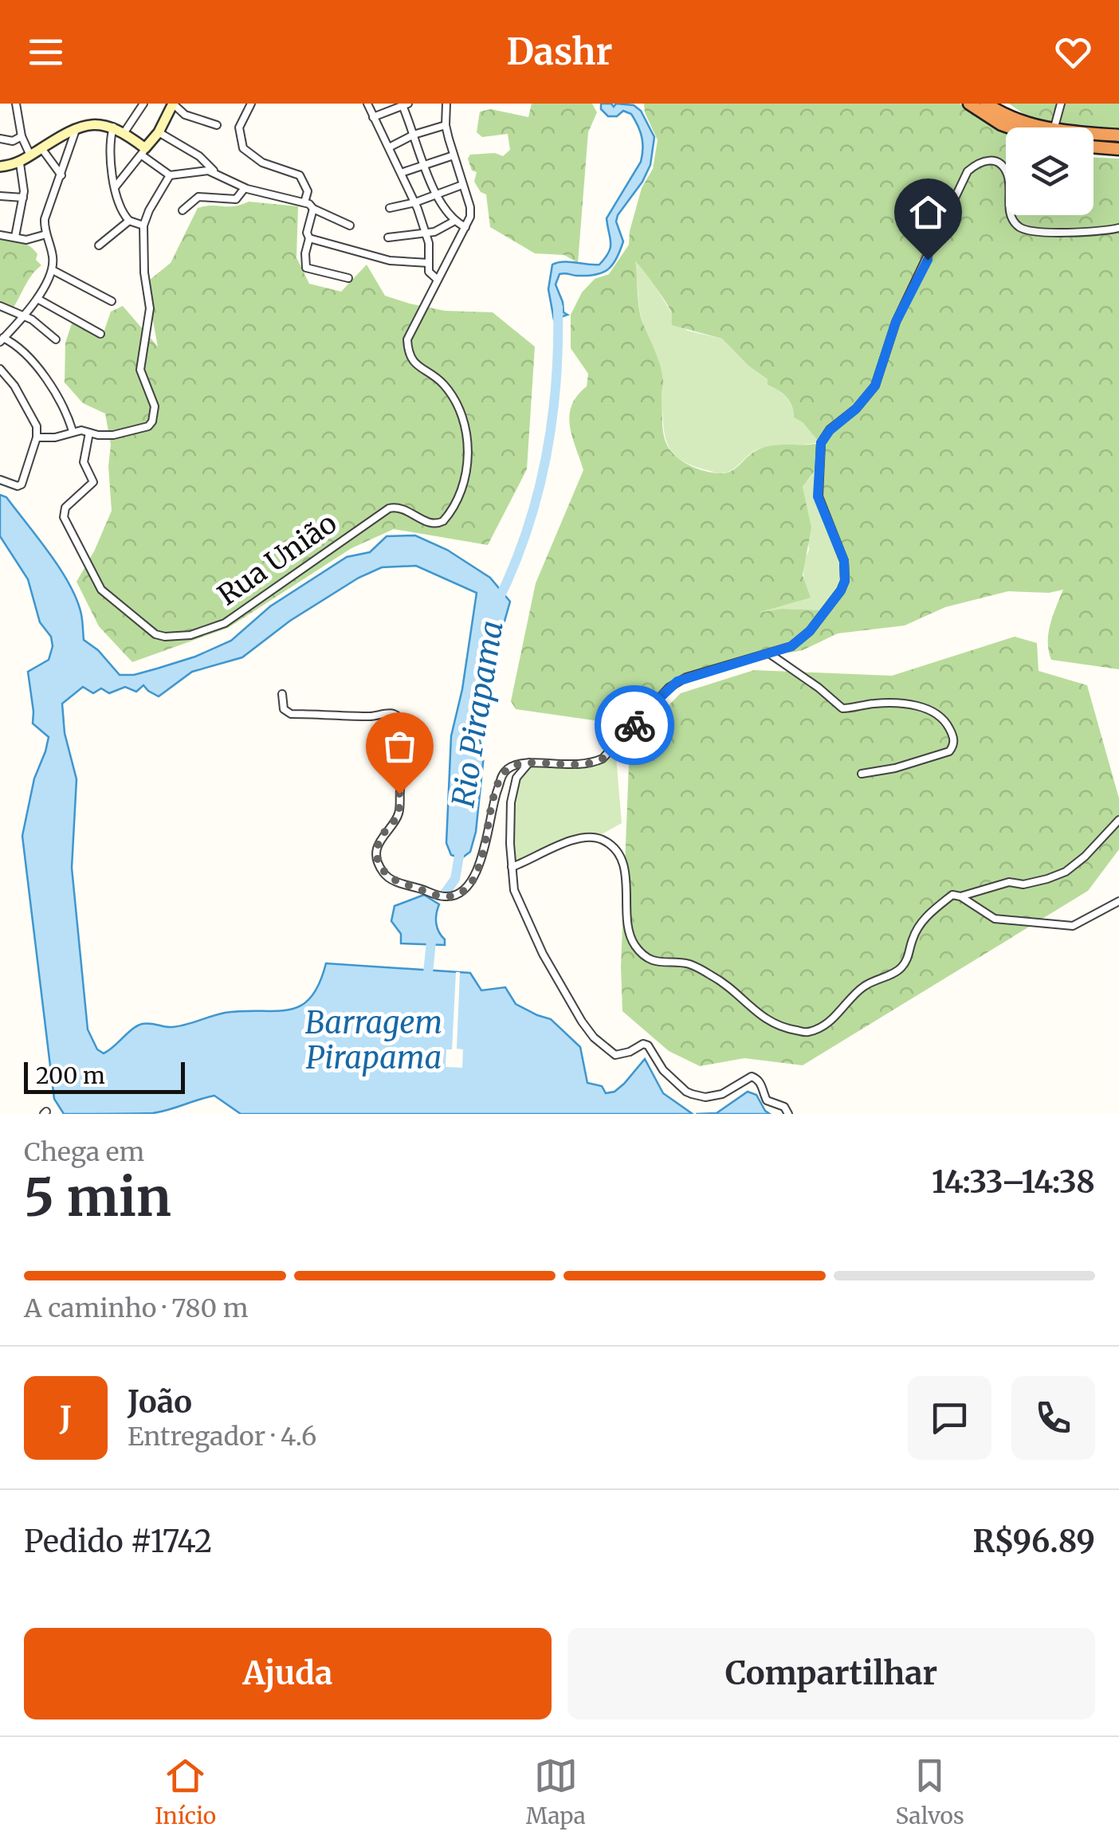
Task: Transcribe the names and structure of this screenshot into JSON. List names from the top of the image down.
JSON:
{
  "streets": {
    "street": ["Rua União"]
  },
  "water": ["Rio Pirapama", "Barragem Pirapama"],
  "scale_bar": "200 m",
  "page": {
    "header": "Dashr",
    "scale": "200 m",
    "heading": ["5 min", "Chega em", "14:33–14:38"],
    "panel": [
      "João",
      "Entregador · 4.6",
      "Pedido #1742",
      "R$96.89"
    ],
    "bar": "A caminho · 780 m",
    "round": "J",
    "buttons": ["Ajuda", "Compartilhar"],
    "tabs": ["Início", "Mapa", "Salvos"]
  }
}
